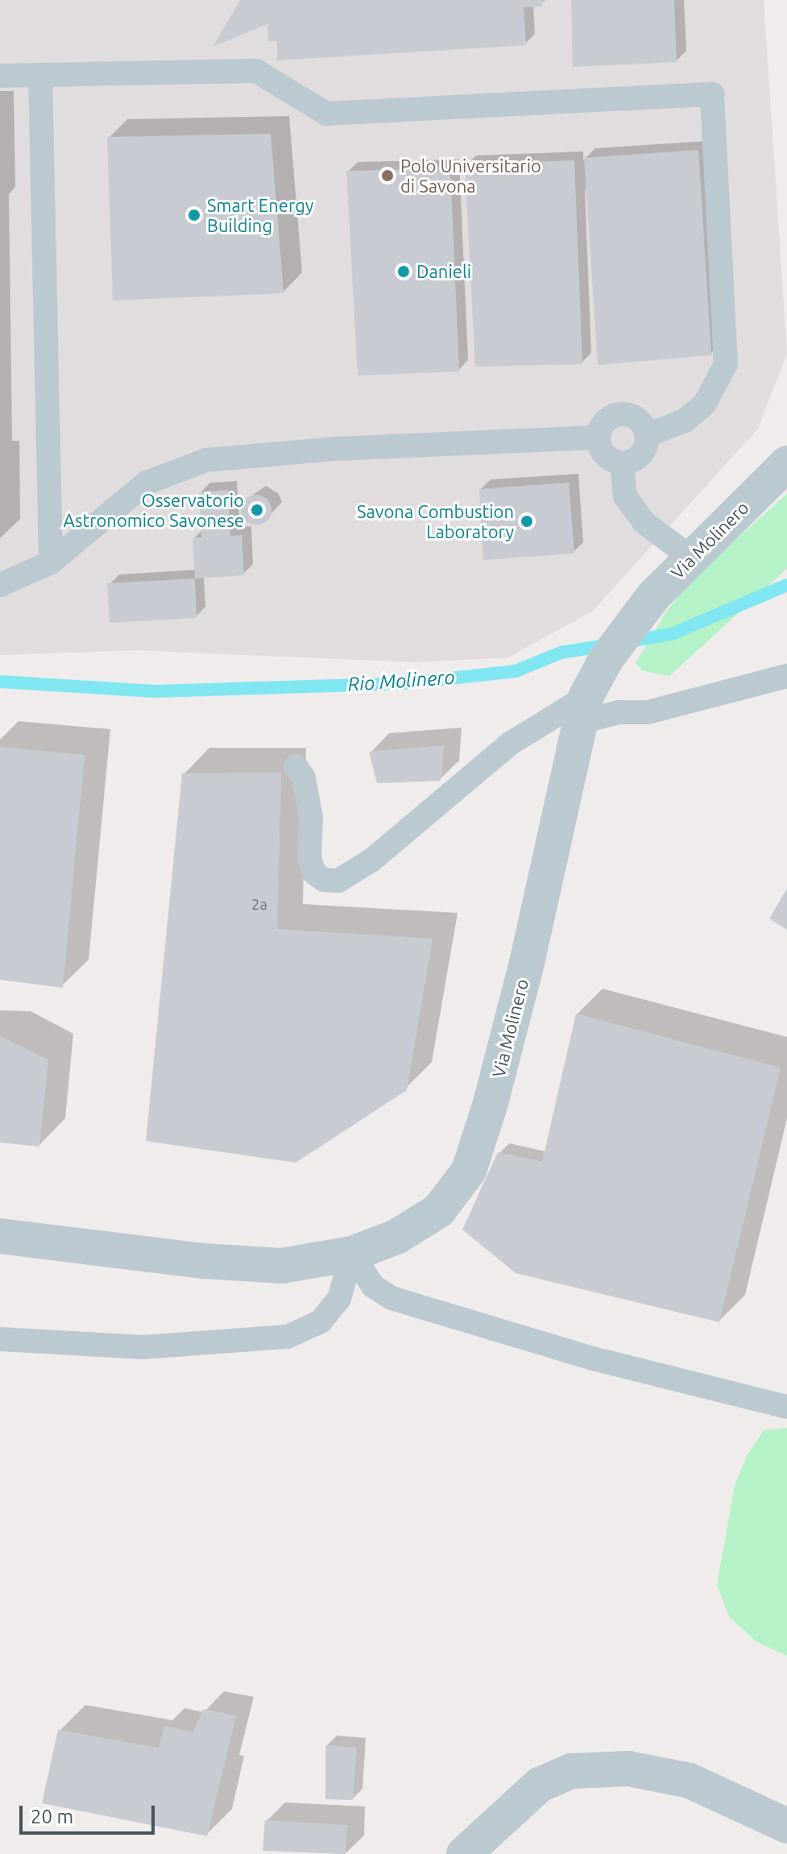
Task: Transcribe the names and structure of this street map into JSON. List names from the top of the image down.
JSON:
{
  "streets": {
    "street": ["Via Molinero"]
  },
  "water": ["Rio Molinero"],
  "places": [
    "Polo Universitario di Savona",
    "Smart Energy Building",
    "Danieli",
    "Osservatorio Astronomico Savonese",
    "Savona Combustion Laboratory"
  ],
  "house_numbers": ["2a"],
  "scale_bar": "20 m"
}
